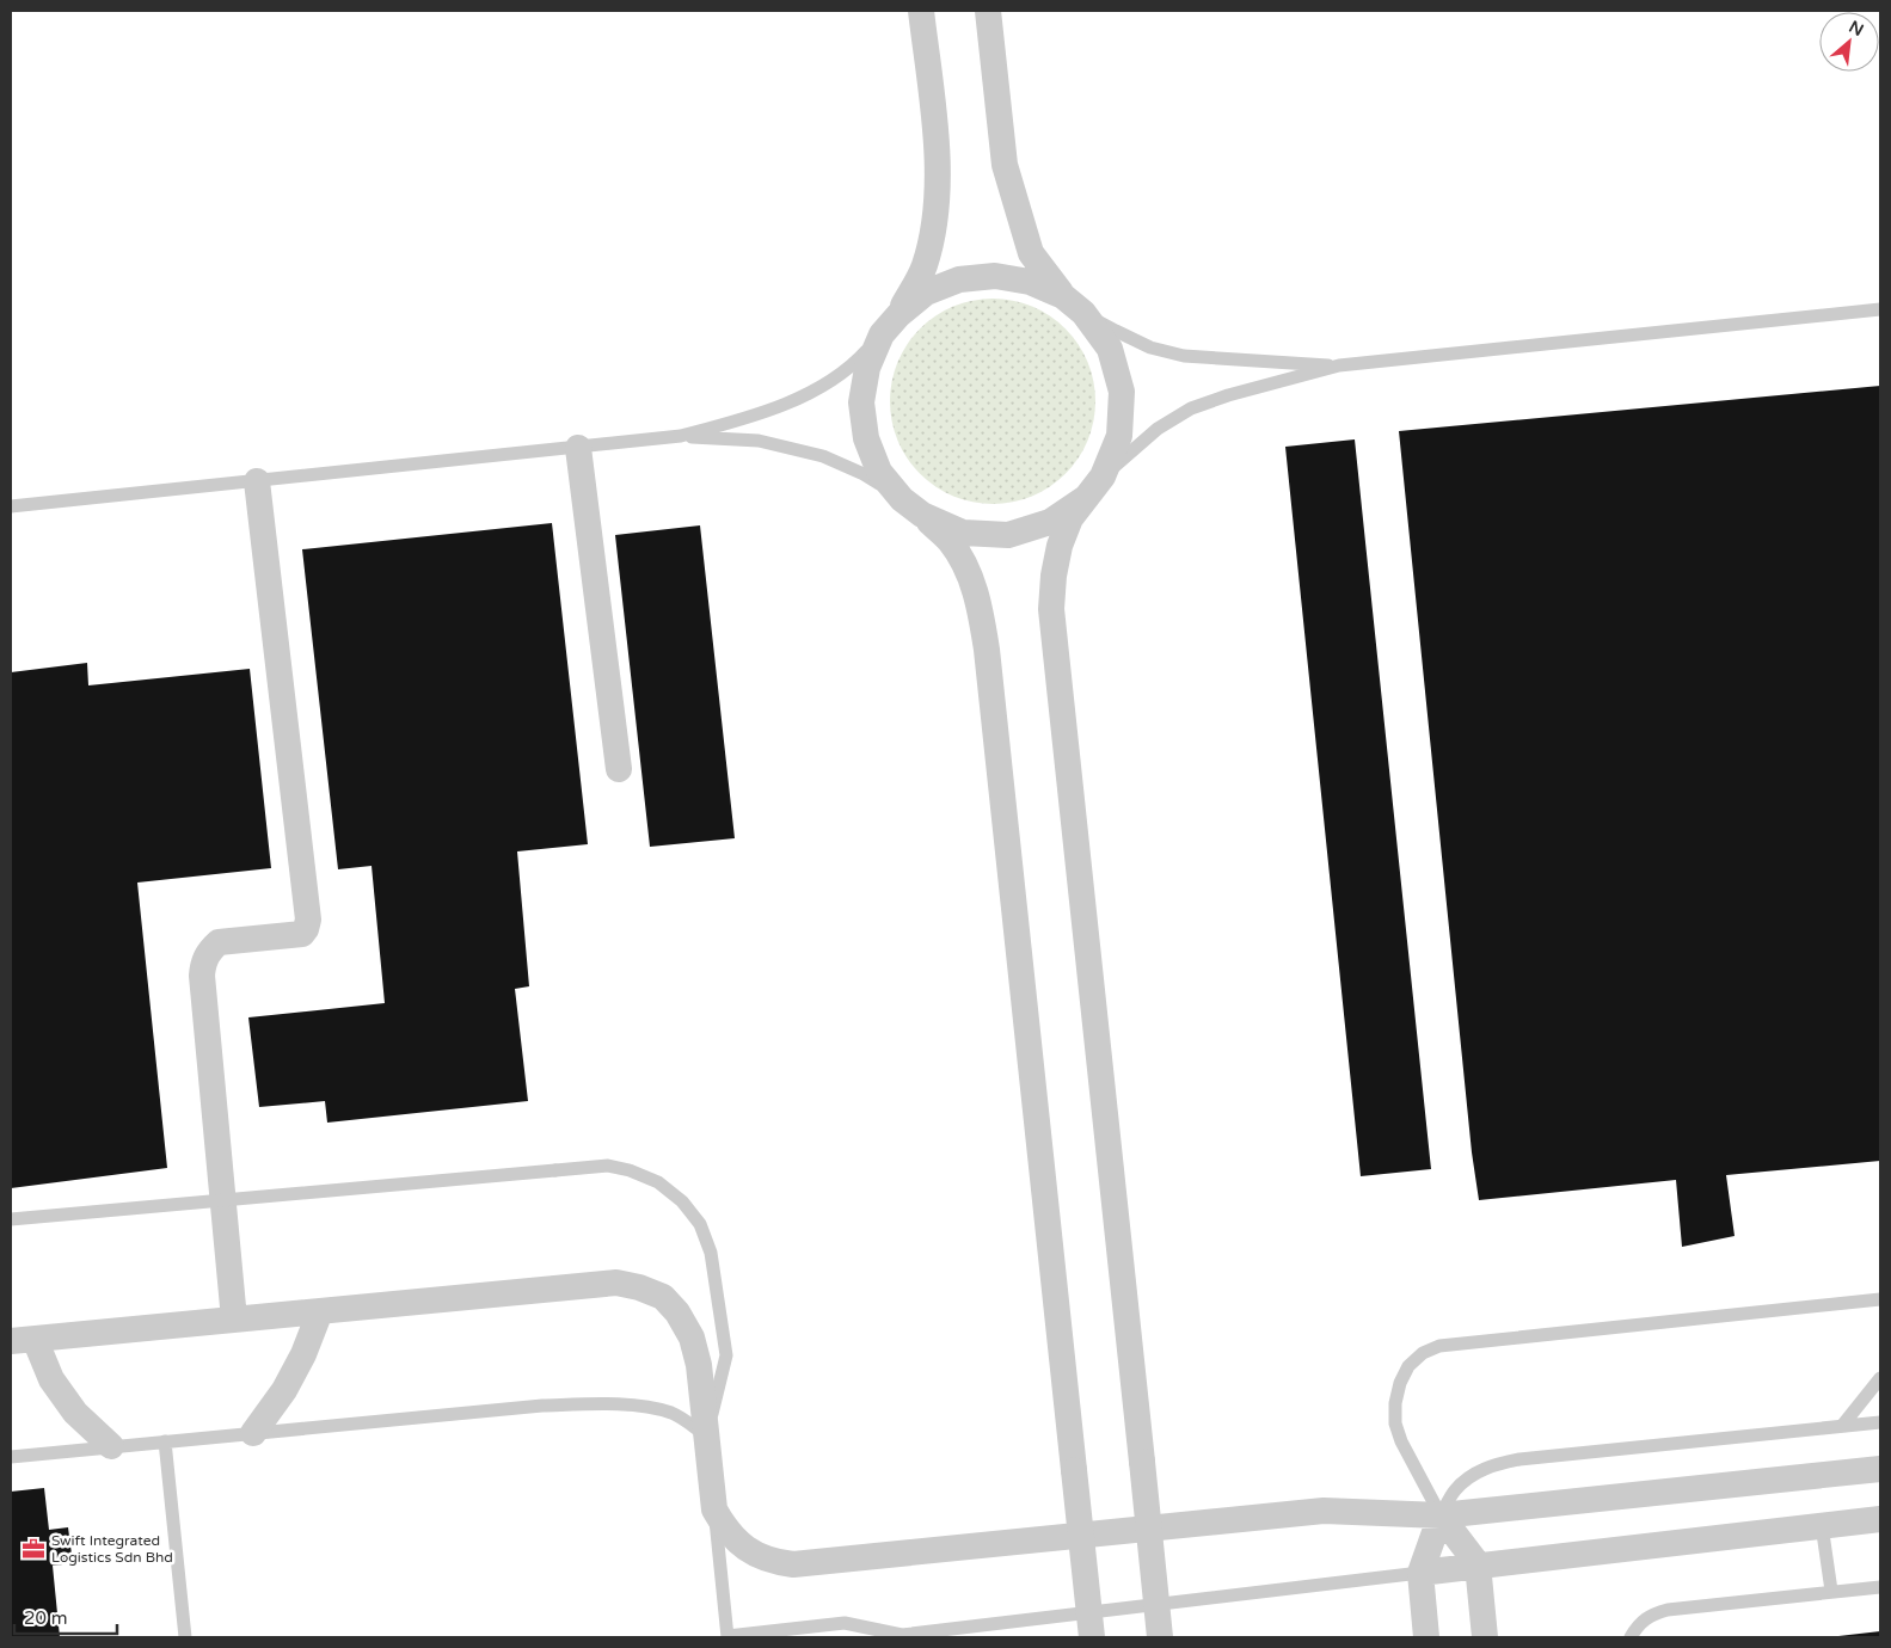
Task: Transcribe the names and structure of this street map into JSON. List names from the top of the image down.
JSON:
{
  "places": {
    "office": ["Swift Integrated Logistics Sdn Bhd"]
  },
  "scale_bar": "20 m",
  "north": "top right"
}
